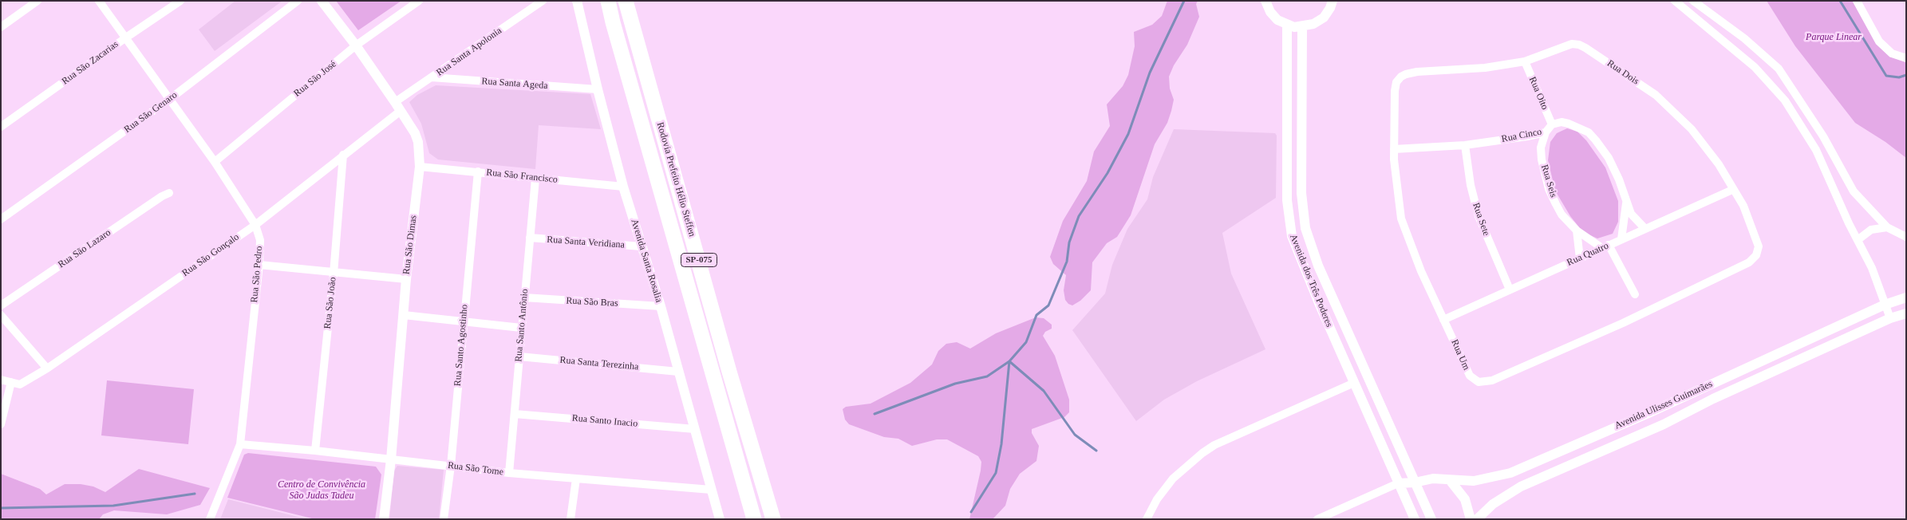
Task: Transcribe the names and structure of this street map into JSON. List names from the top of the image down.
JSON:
{
  "streets": {
    "highway": ["Rodovia Prefeito Hélio Steffen", "SP-075"],
    "street": [
      "Rua Santa Apolonia",
      "Rua São Zacarias",
      "Rua Dois",
      "Rua São José",
      "Rua Santa Ageda",
      "Rua Oito",
      "Rua São Genaro",
      "Rua Cinco",
      "Rua São Francisco",
      "Rua Seis",
      "Rua Sete",
      "Rua Santa Veridiana",
      "Rua São Dimas",
      "Rua São Lazaro",
      "Rua Quatro",
      "Rua São Gonçalo",
      "Avenida Santa Rosalia",
      "Rua São Pedro",
      "Avenida dos Três Poderes",
      "Rua São Bras",
      "Rua São João",
      "Rua Santo Antônio",
      "Rua Santo Agostinho",
      "Rua Um",
      "Rua Santa Terezinha",
      "Avenida Ulisses Guimarães",
      "Rua Santo Inacio",
      "Rua São Tome"
    ]
  },
  "crossings": [
    ["Rua Santa Apolonia", "Rua Santa Ageda"],
    ["Rua Santa Apolonia", "Rua São Dimas"],
    ["Rua Santa Apolonia", "Rua São Gonçalo"],
    ["Rua São Zacarias", "Rua São Pedro"],
    ["Rua Dois", "Rua Oito"],
    ["Rua Dois", "Rua Quatro"],
    ["Rua Dois", "Rua Um"],
    ["Rua São José", "Rua São Dimas"],
    ["Rua São José", "Rua São Pedro"],
    ["Rua Santa Ageda", "Avenida Santa Rosalia"],
    ["Rua Oito", "Rua Cinco"],
    ["Rua São Genaro", "Rua São Pedro"],
    ["Rua Cinco", "Rua Seis"],
    ["Rua Cinco", "Rua Sete"],
    ["Rua Cinco", "Rua Quatro"],
    ["Rua Cinco", "Rua Um"],
    ["Rua São Francisco", "Rua São Dimas"],
    ["Rua São Francisco", "Avenida Santa Rosalia"],
    ["Rua São Francisco", "Rua Santo Antônio"],
    ["Rua São Francisco", "Rua Santo Agostinho"],
    ["Rua Seis", "Rua Quatro"],
    ["Rua Sete", "Rua Quatro"],
    ["Rua Santa Veridiana", "Avenida Santa Rosalia"],
    ["Rua Santa Veridiana", "Rua Santo Antônio"],
    ["Rua São Dimas", "Rua São Gonçalo"],
    ["Rua São Dimas", "Rua São Tome"],
    ["Rua Quatro", "Rua Um"],
    ["Rua São Gonçalo", "Rua São Pedro"],
    ["Rua São Gonçalo", "Rua São João"],
    ["Avenida Santa Rosalia", "Rua São Bras"],
    ["Avenida Santa Rosalia", "Rua Santa Terezinha"],
    ["Avenida Santa Rosalia", "Rua Santo Inacio"],
    ["Avenida Santa Rosalia", "Rua São Tome"],
    ["Rua São Pedro", "Rua São Tome"],
    ["Avenida dos Três Poderes", "Avenida Ulisses Guimarães"],
    ["Rua São Bras", "Rua Santo Antônio"],
    ["Rua São João", "Rua São Tome"],
    ["Rua Santo Antônio", "Rua Santa Terezinha"],
    ["Rua Santo Antônio", "Rua Santo Inacio"],
    ["Rua Santo Antônio", "Rua São Tome"],
    ["Rua Santo Agostinho", "Rua São Tome"]
  ],
  "parks": ["Parque Linear", "Centro de Convivência São Judas Tadeu"]
}
